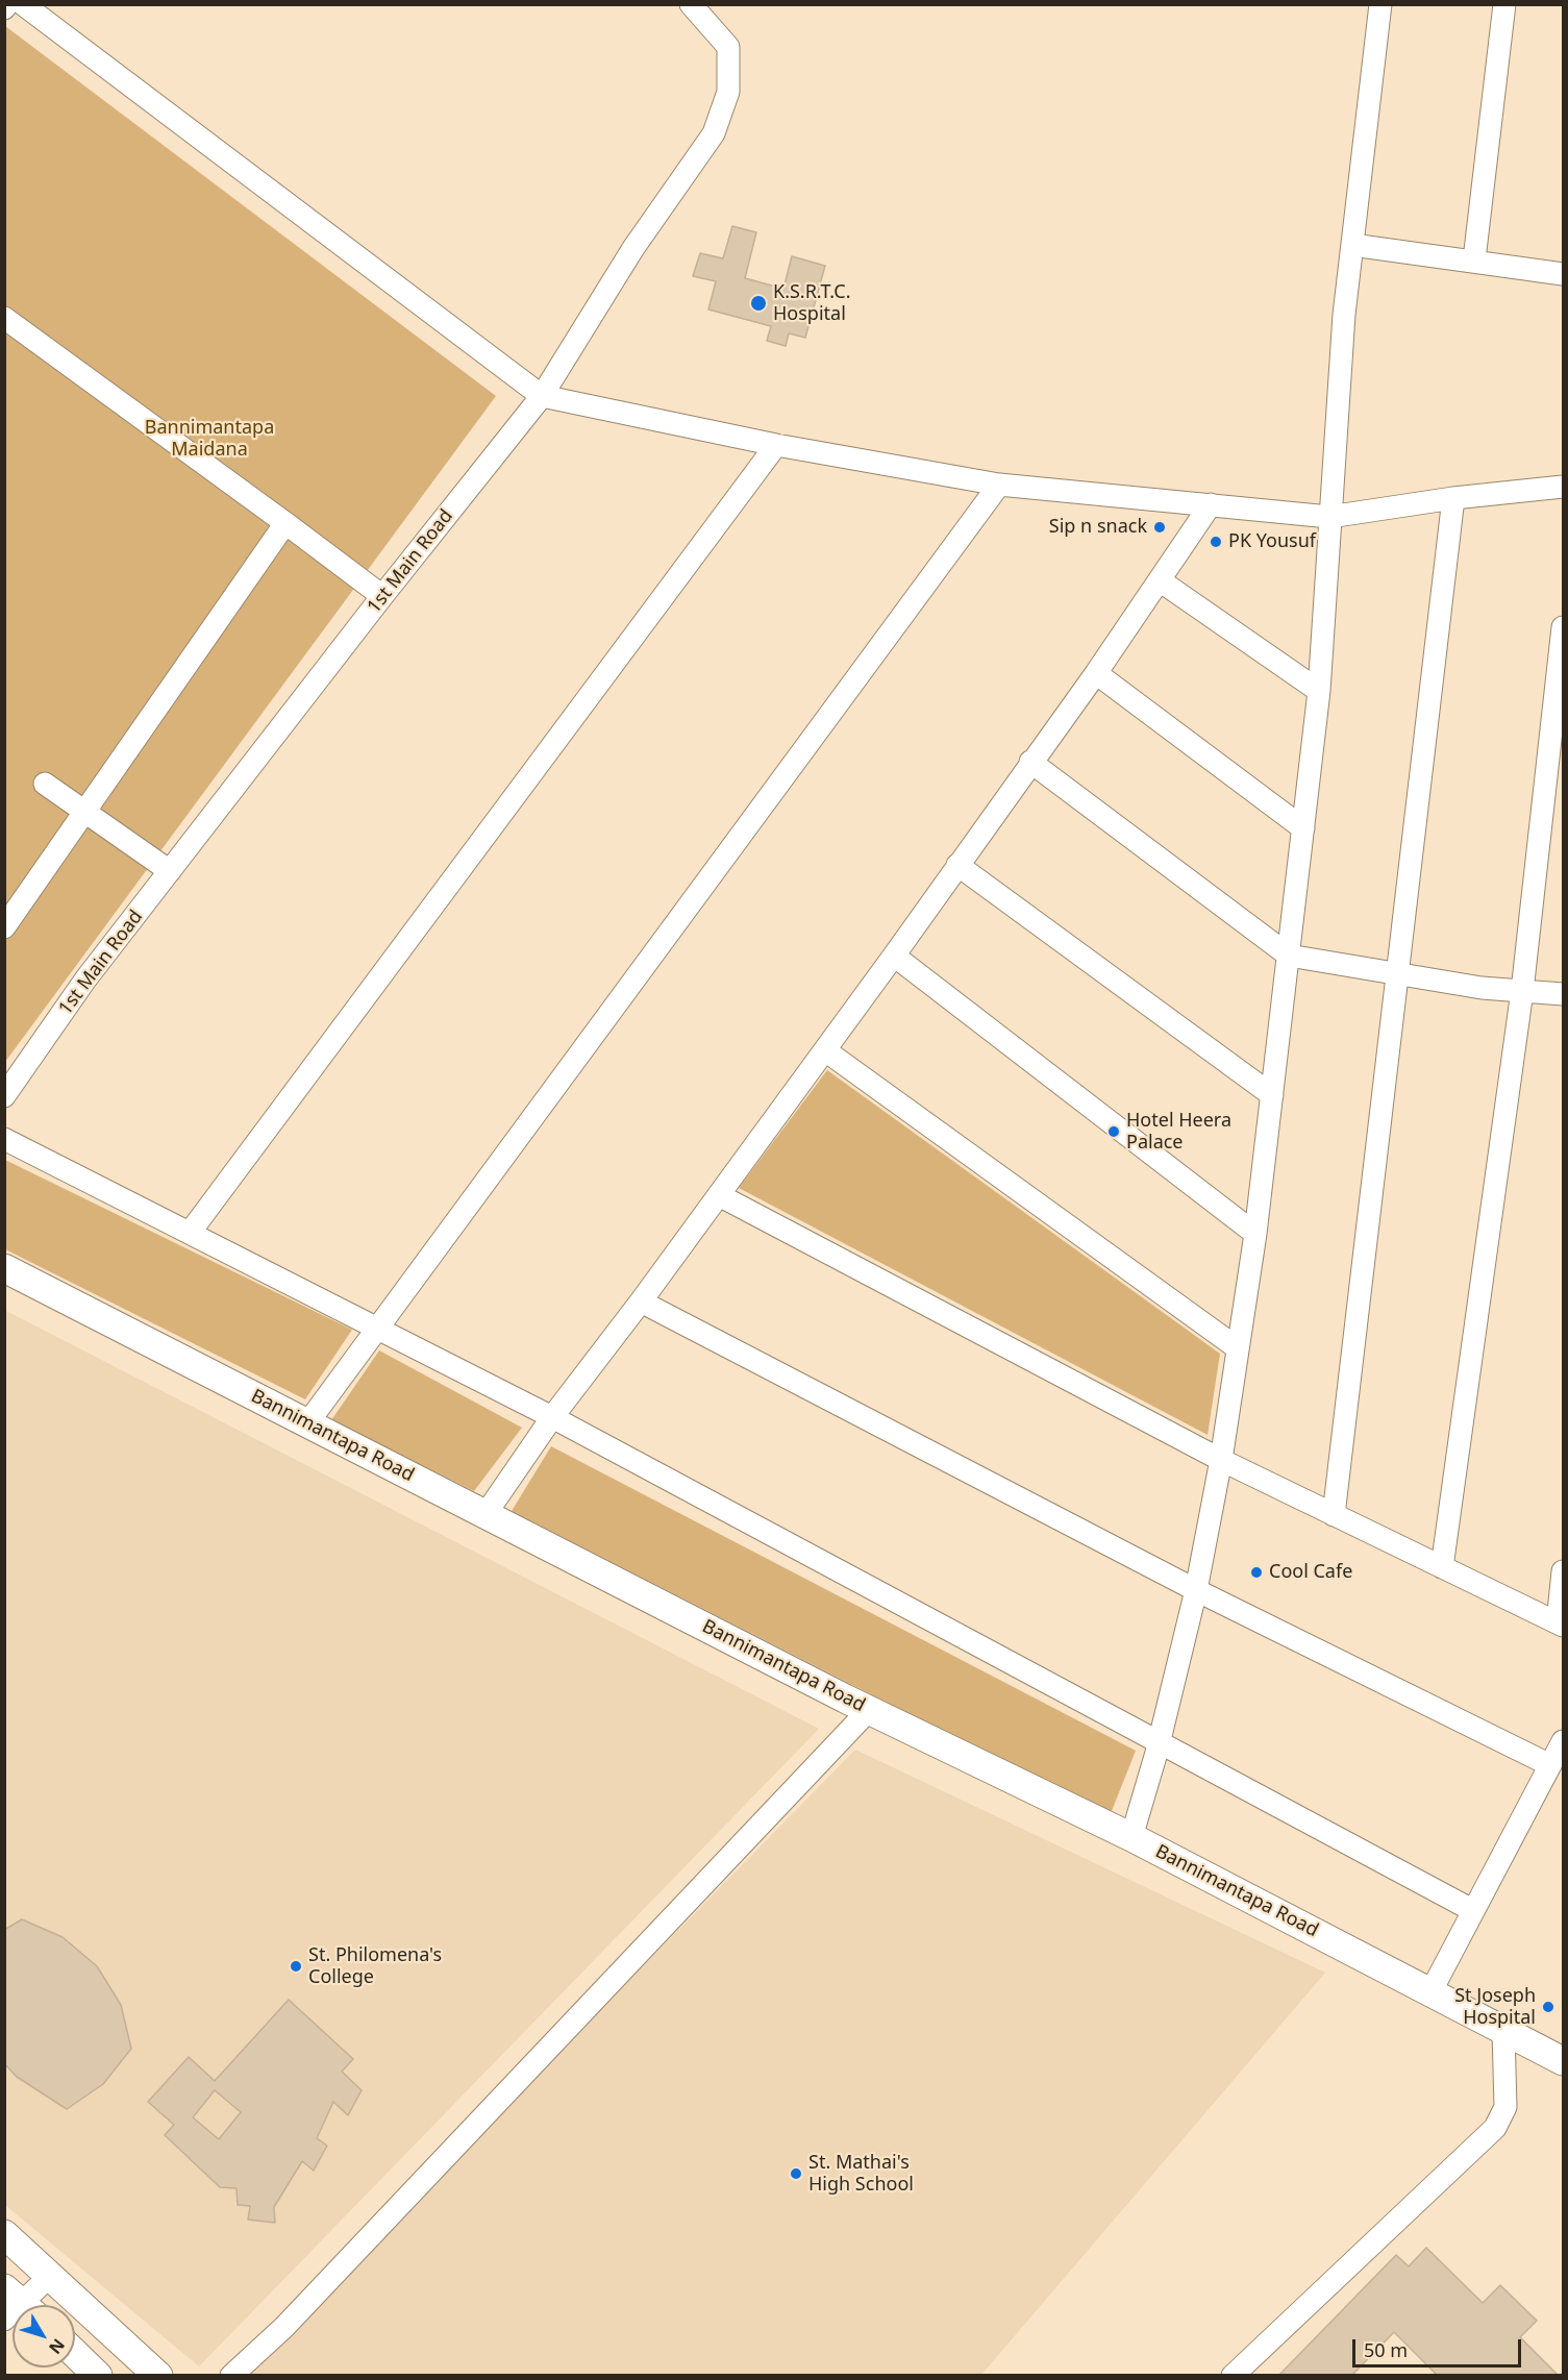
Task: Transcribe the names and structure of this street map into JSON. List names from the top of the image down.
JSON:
{
  "streets": {
    "main road": ["Bannimantapa Road"],
    "street": ["1st Main Road"]
  },
  "parks": ["Bannimantapa Maidana"],
  "places": [
    "K.S.R.T.C. Hospital",
    "Sip n snack",
    "PK Yousuf",
    "Hotel Heera Palace",
    "Cool Cafe",
    "St. Philomena's College",
    "St Joseph Hospital",
    "St. Mathai's High School"
  ],
  "scale_bar": "50 m",
  "north": "bottom right"
}
